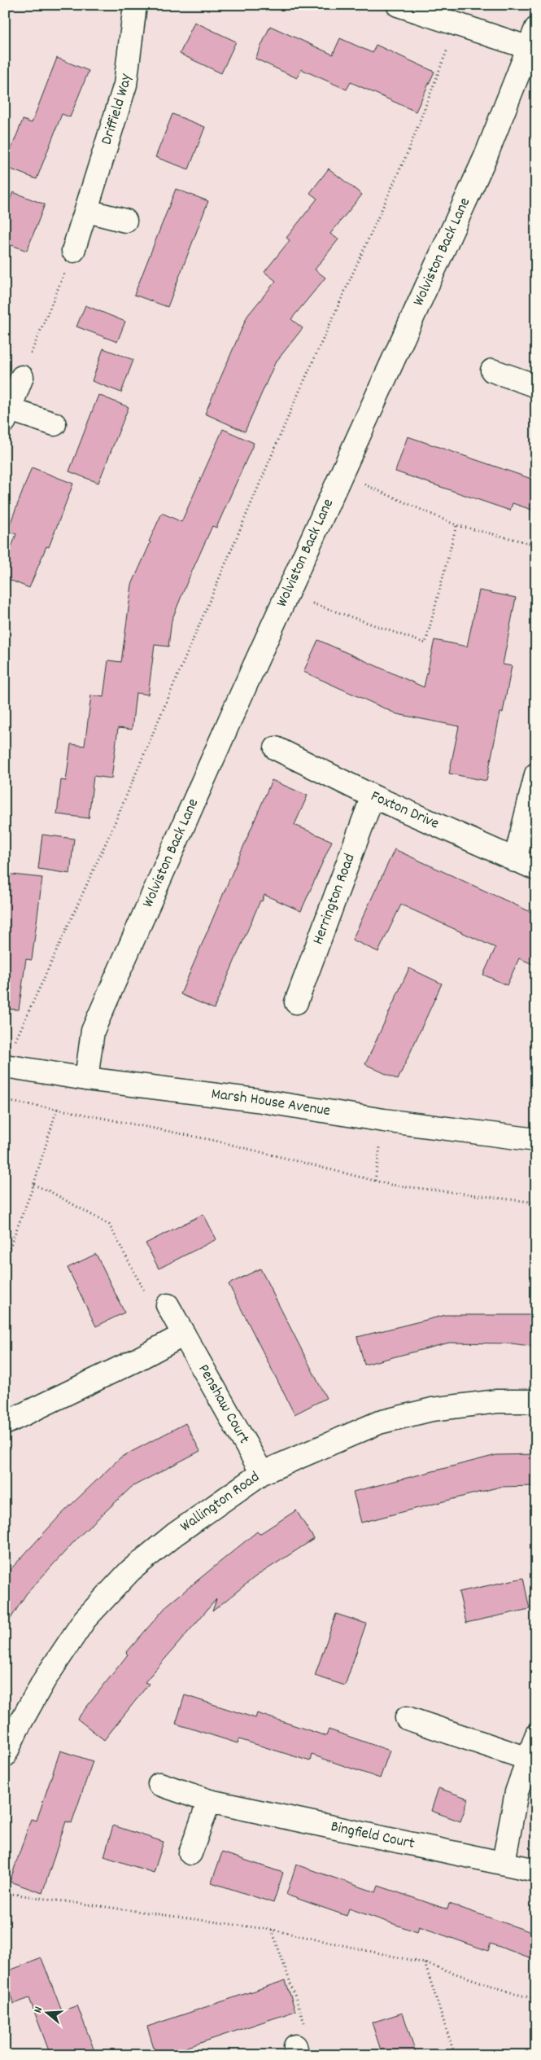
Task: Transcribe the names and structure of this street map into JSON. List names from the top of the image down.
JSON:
{
  "streets": {
    "street": [
      "Driffield Way",
      "Wolviston Back Lane",
      "Foxton Drive",
      "Herrington Road",
      "Marsh House Avenue",
      "Penshaw Court",
      "Wallington Road",
      "Bingfield Court"
    ]
  },
  "crossings": [
    ["Wolviston Back Lane", "Marsh House Avenue"],
    ["Foxton Drive", "Herrington Road"],
    ["Penshaw Court", "Wallington Road"]
  ],
  "north": "left"
}
